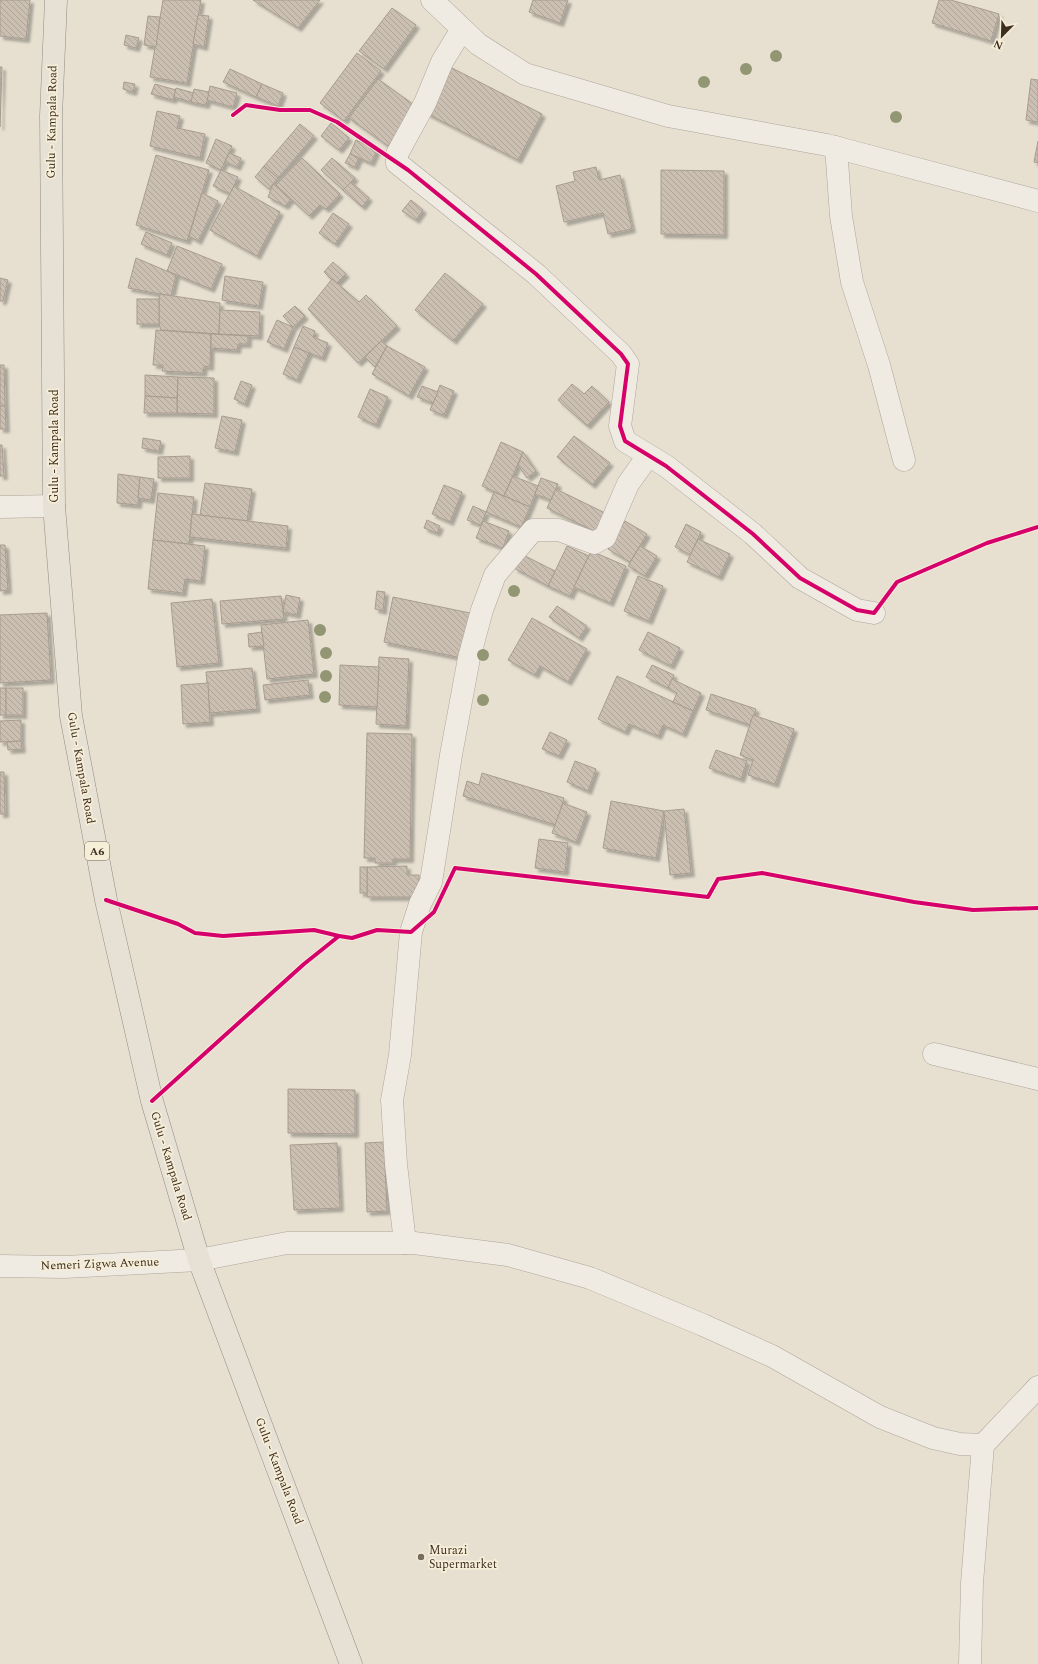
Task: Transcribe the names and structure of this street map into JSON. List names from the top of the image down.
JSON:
{
  "streets": {
    "main road": ["Gulu - Kampala Road", "A6"],
    "street": ["Nemeri Zigwa Avenue"]
  },
  "crossings": [
    ["Gulu - Kampala Road", "Nemeri Zigwa Avenue"]
  ],
  "places": ["Murazi Supermarket"],
  "north": "bottom left"
}
